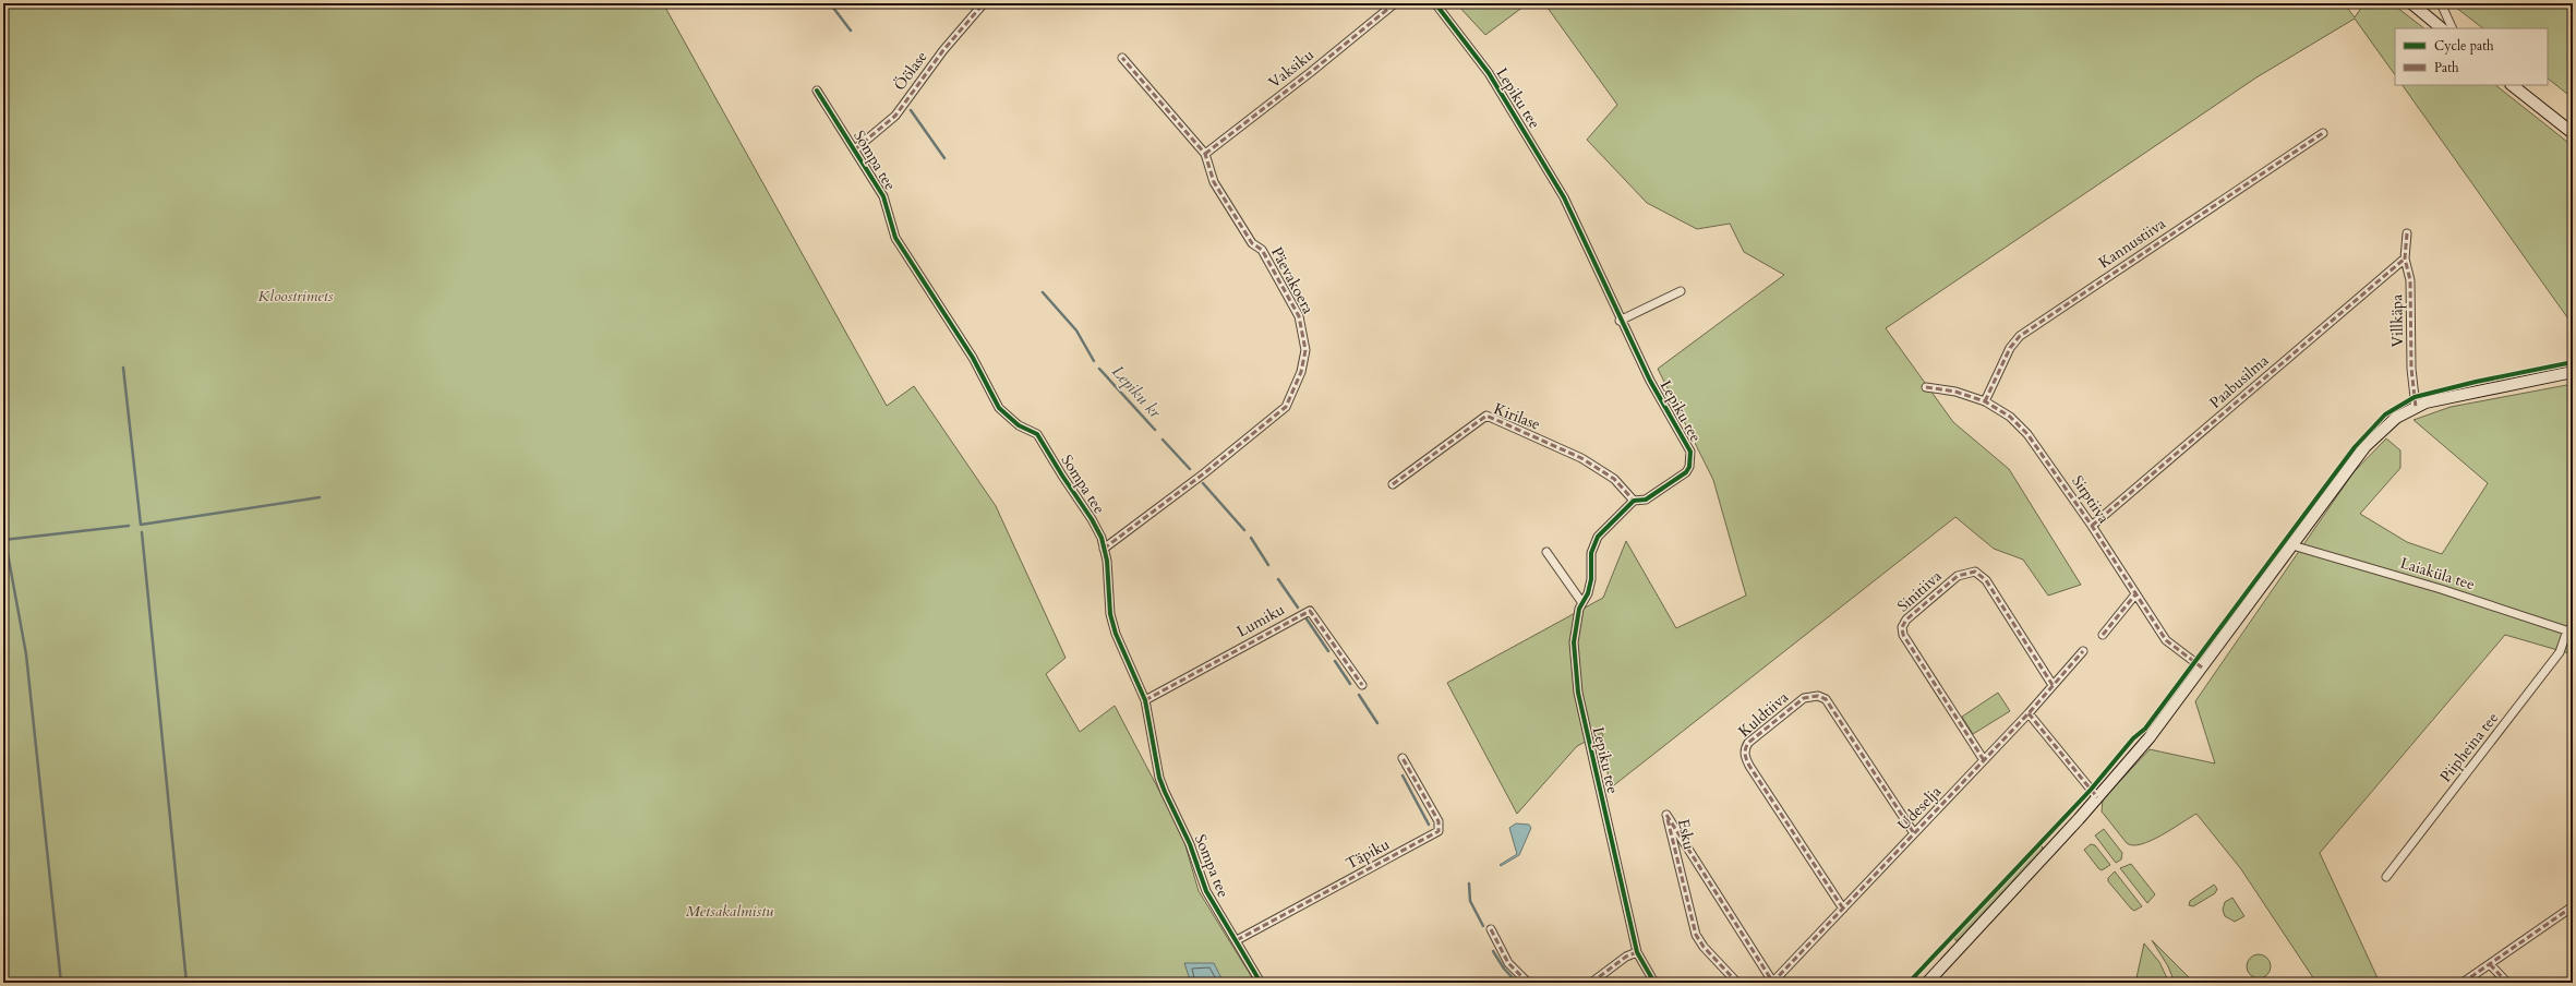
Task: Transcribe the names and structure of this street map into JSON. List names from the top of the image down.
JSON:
{
  "streets": {
    "street": [
      "Vaksiku",
      "Öölase",
      "Lepiku tee",
      "Sompa tee",
      "Kannustiiva",
      "Päevakoera",
      "Villkäpa",
      "Paabusilma",
      "Kirilase",
      "Sirptiiva",
      "Laiaküla tee",
      "Sinitiiva",
      "Lumiku",
      "Kuldtiiva",
      "Piipheina tee",
      "Udeselja",
      "Esku",
      "Täpiku"
    ]
  },
  "crossings": [
    ["Vaksiku", "Päevakoera"],
    ["Öölase", "Sompa tee"],
    ["Lepiku tee", "Kirilase"],
    ["Sompa tee", "Päevakoera"],
    ["Sompa tee", "Lumiku"],
    ["Sompa tee", "Täpiku"],
    ["Kannustiiva", "Sirptiiva"],
    ["Villkäpa", "Paabusilma"],
    ["Paabusilma", "Sirptiiva"],
    ["Laiaküla tee", "Piipheina tee"],
    ["Sinitiiva", "Udeselja"],
    ["Kuldtiiva", "Udeselja"],
    ["Udeselja", "Esku"]
  ],
  "water": ["Lepiku kr"],
  "parks": ["Kloostrimets", "Metsakalmistu"],
  "legend": ["Cycle path", "Path"]
}
